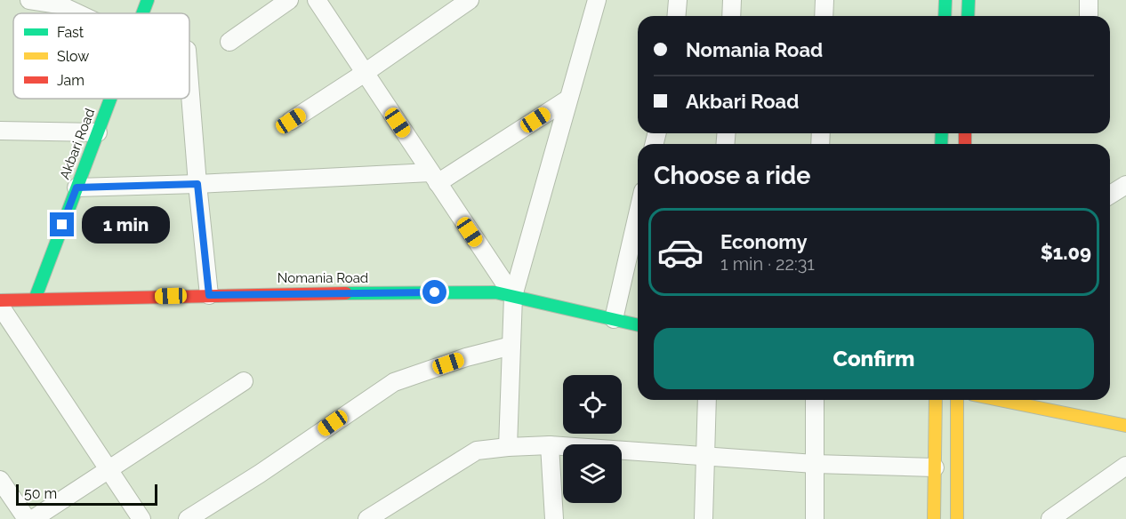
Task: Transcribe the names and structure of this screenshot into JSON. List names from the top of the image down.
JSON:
{
  "streets": {
    "street": ["Akbari Road", "Nomania Road"]
  },
  "crossings": [
    ["Akbari Road", "Nomania Road"]
  ],
  "legend": ["Fast", "Slow", "Jam"],
  "scale_bar": "50 m",
  "page": {
    "banner": ["Nomania Road", "Akbari Road"],
    "heading": "Choose a ride",
    "bubble": "1 min",
    "list": [
      {
        "name": "Economy",
        "note": "1 min · 22:31",
        "value": "$1.09"
      }
    ],
    "buttons": "Confirm",
    "scale": "50 m"
  }
}
